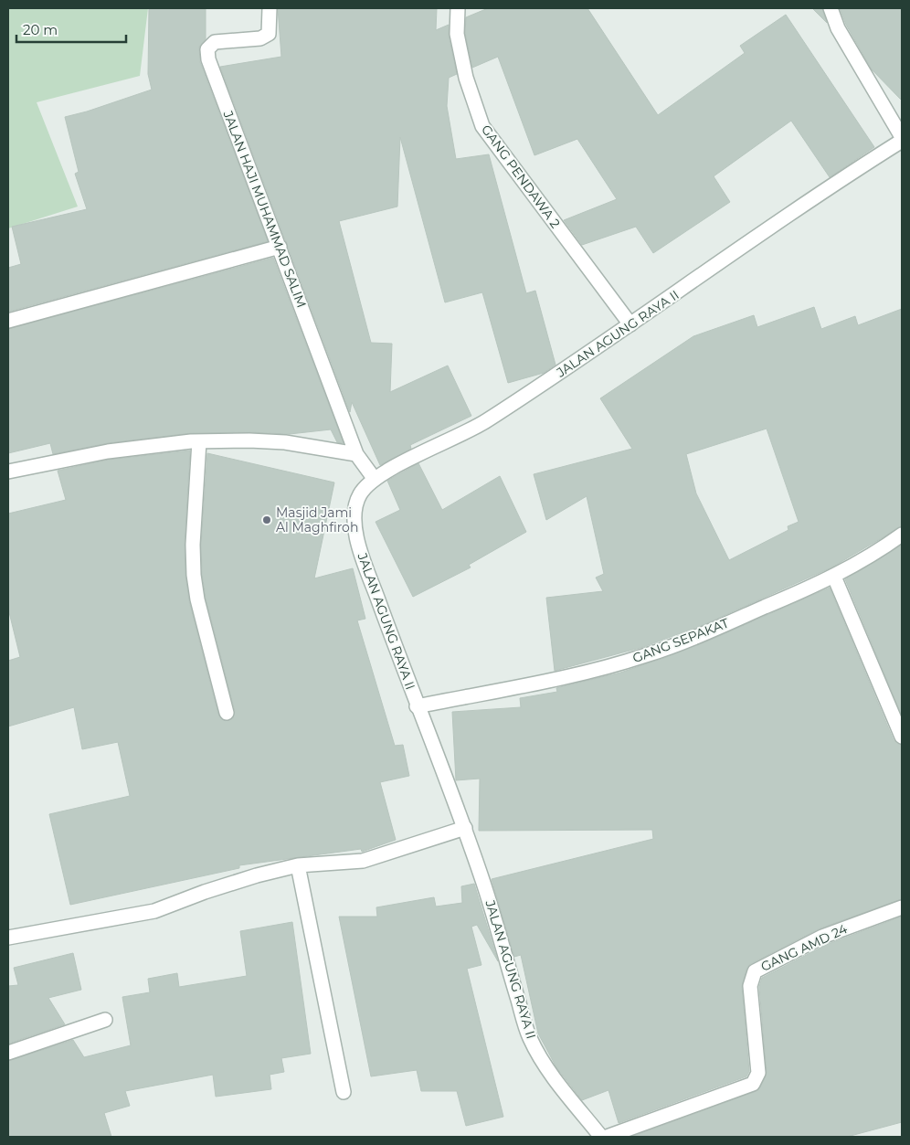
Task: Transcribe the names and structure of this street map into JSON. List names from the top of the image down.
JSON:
{
  "streets": {
    "street": [
      "GANG PENDAWA 2",
      "JALAN HAJI MUHAMMAD SALIM",
      "JALAN AGUNG RAYA II",
      "GANG SEPAKAT",
      "GANG AMD 24"
    ]
  },
  "crossings": [
    ["GANG PENDAWA 2", "JALAN AGUNG RAYA II"],
    ["JALAN HAJI MUHAMMAD SALIM", "JALAN AGUNG RAYA II"],
    ["JALAN AGUNG RAYA II", "GANG SEPAKAT"]
  ],
  "places": ["Masjid Jami Al Maghfiroh"],
  "scale_bar": "20 m"
}
